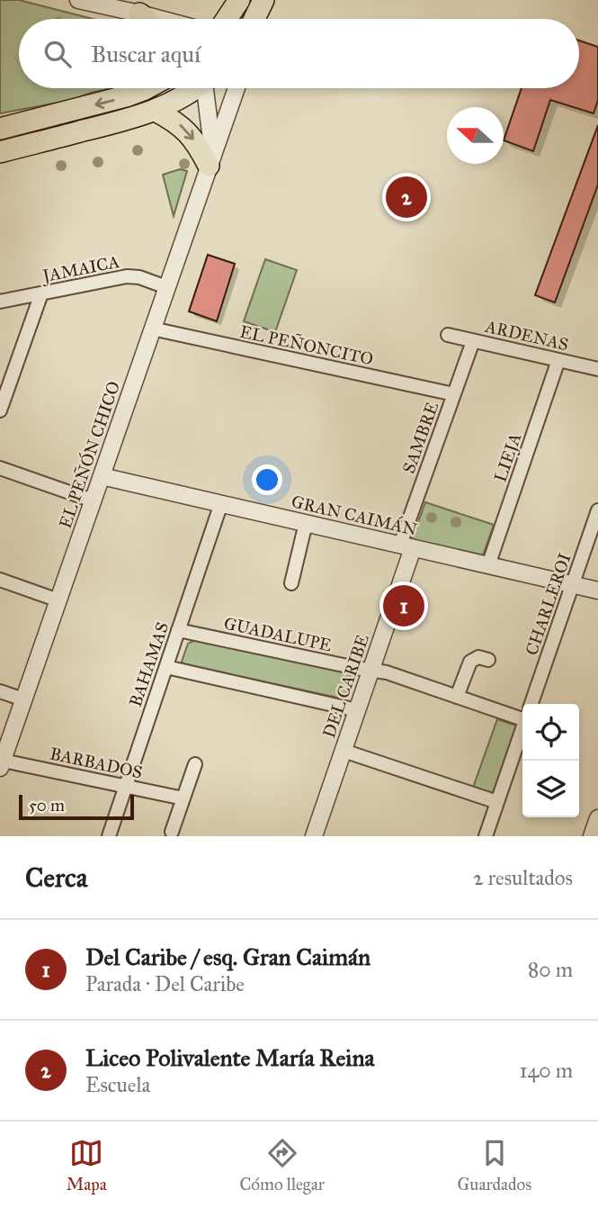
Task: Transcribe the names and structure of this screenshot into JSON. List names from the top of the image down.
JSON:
{
  "streets": {
    "street": [
      "JAMAICA",
      "ARDENAS",
      "EL PEÑONCITO",
      "SAMBRE",
      "EL PEÑÓN CHICO",
      "LIEJA",
      "GRAN CAIMÁN",
      "CHARLEROI",
      "GUADALUPE",
      "BAHAMAS",
      "DEL CARIBE",
      "BARBADOS"
    ]
  },
  "crossings": [
    ["JAMAICA", "EL PEÑÓN CHICO"],
    ["ARDENAS", "SAMBRE"],
    ["ARDENAS", "LIEJA"],
    ["EL PEÑONCITO", "SAMBRE"],
    ["EL PEÑONCITO", "EL PEÑÓN CHICO"],
    ["SAMBRE", "GRAN CAIMÁN"],
    ["SAMBRE", "DEL CARIBE"],
    ["EL PEÑÓN CHICO", "GRAN CAIMÁN"],
    ["EL PEÑÓN CHICO", "BARBADOS"],
    ["LIEJA", "GRAN CAIMÁN"],
    ["GRAN CAIMÁN", "CHARLEROI"],
    ["GRAN CAIMÁN", "BAHAMAS"],
    ["GRAN CAIMÁN", "DEL CARIBE"],
    ["GUADALUPE", "BAHAMAS"],
    ["GUADALUPE", "DEL CARIBE"],
    ["BAHAMAS", "BARBADOS"]
  ],
  "scale_bar": "50 m",
  "north": "left",
  "page": {
    "search": "Buscar aquí",
    "pins": ["2", "1"],
    "scale": "50 m",
    "heading": ["Cerca", "2 resultados"],
    "list": [
      {
        "mark": "1",
        "name": "Del Caribe / esq. Gran Caimán",
        "note": "Parada · Del Caribe",
        "value": "80 m"
      },
      {
        "mark": "2",
        "name": "Liceo Polivalente María Reina",
        "note": "Escuela",
        "value": "140 m"
      }
    ],
    "nav": ["Mapa", "Cómo llegar", "Guardados"]
  }
}
